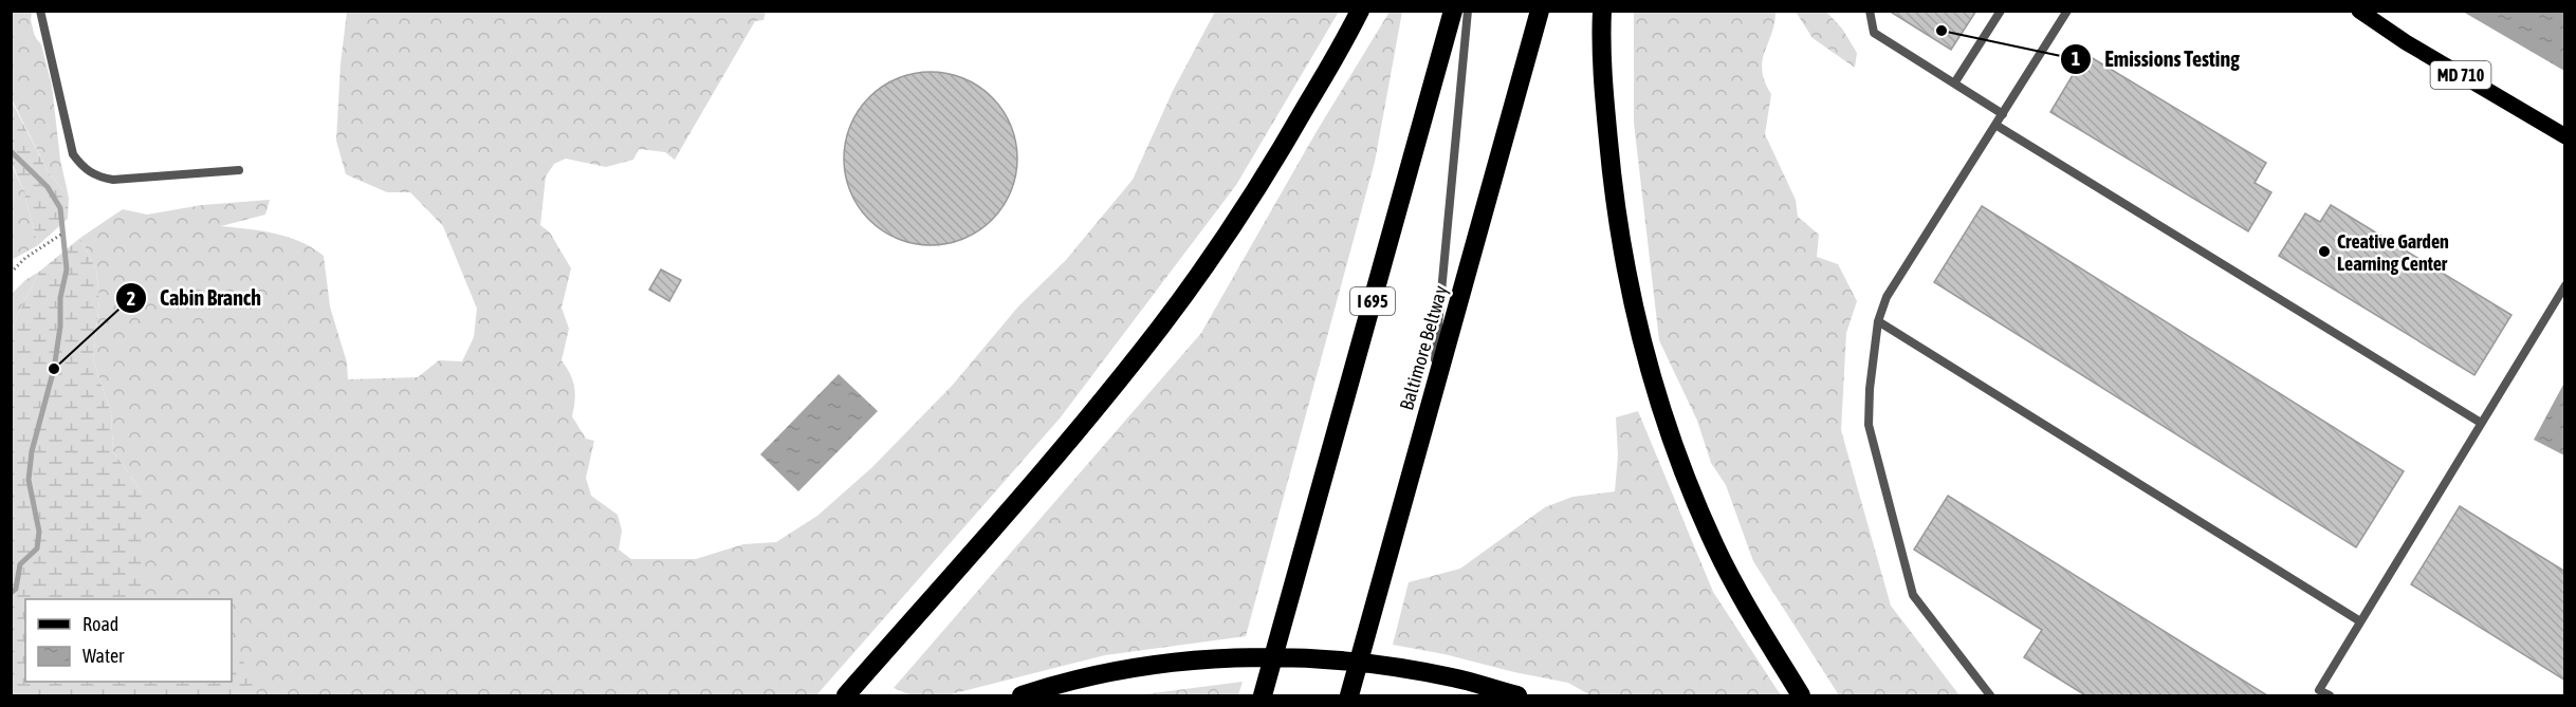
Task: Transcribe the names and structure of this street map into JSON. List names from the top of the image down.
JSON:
{
  "streets": {
    "highway": ["I 695", "Baltimore Beltway"],
    "main road": ["MD 710"]
  },
  "places": ["Emissions Testing", "Creative Garden Learning Center", "Cabin Branch"],
  "legend": ["Road", "Water"]
}
